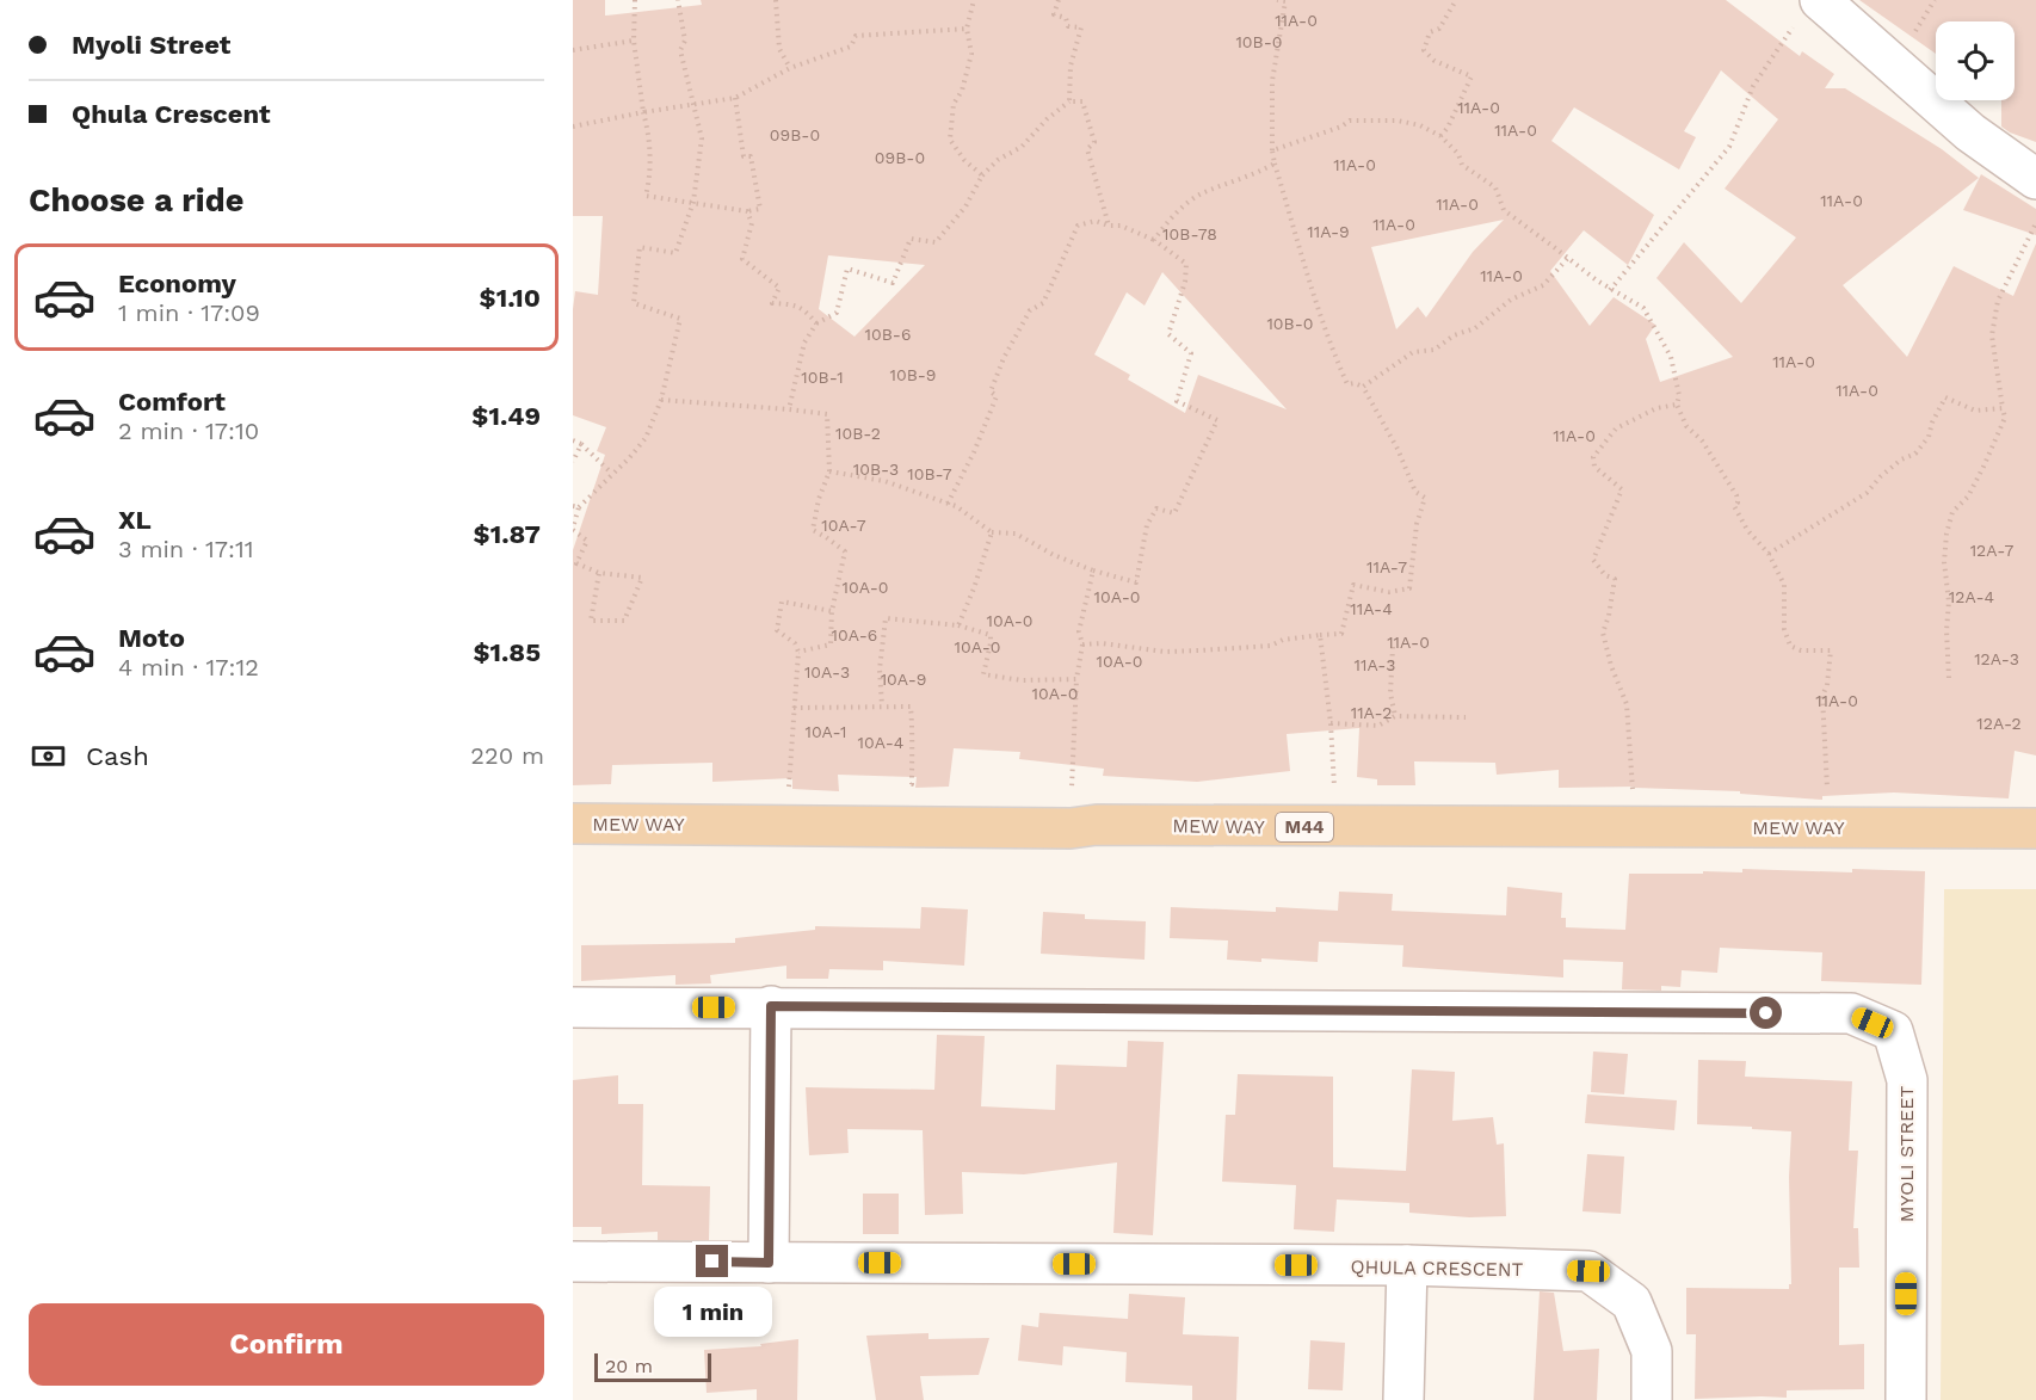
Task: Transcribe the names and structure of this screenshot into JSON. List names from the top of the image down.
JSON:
{
  "streets": {
    "main road": ["MEW WAY", "M44"],
    "street": ["MYOLI STREET", "QHULA CRESCENT"]
  },
  "house_numbers": [
    "11A-0",
    "10B-0",
    "11A-0",
    "11A-0",
    "09B-0",
    "09B-0",
    "11A-0",
    "11A-0",
    "11A-0",
    "11A-0",
    "11A-9",
    "10B-78",
    "11A-0",
    "10B-0",
    "10B-6",
    "11A-0",
    "10B-9",
    "10B-1",
    "11A-0",
    "10B-2",
    "11A-0",
    "10B-3",
    "10B-7",
    "10A-7",
    "12A-7",
    "11A-7",
    "10A-0",
    "10A-0",
    "12A-4",
    "11A-4",
    "10A-0",
    "10A-6",
    "11A-0",
    "10A-0",
    "12A-3",
    "10A-0",
    "11A-3",
    "10A-3",
    "10A-9",
    "10A-0",
    "11A-0",
    "11A-2",
    "12A-2",
    "10A-1",
    "10A-4"
  ],
  "scale_bar": "20 m",
  "page": {
    "banner": ["Myoli Street", "Qhula Crescent"],
    "heading": "Choose a ride",
    "list": [
      {
        "name": "Economy",
        "note": "1 min · 17:09",
        "value": "$1.10"
      },
      {
        "name": "Comfort",
        "note": "2 min · 17:10",
        "value": "$1.49"
      },
      {
        "name": "XL",
        "note": "3 min · 17:11",
        "value": "$1.87"
      },
      {
        "name": "Moto",
        "note": "4 min · 17:12",
        "value": "$1.85"
      }
    ],
    "pay": ["Cash", "220 m"],
    "bubble": "1 min",
    "buttons": "Confirm",
    "scale": "20 m"
  }
}
